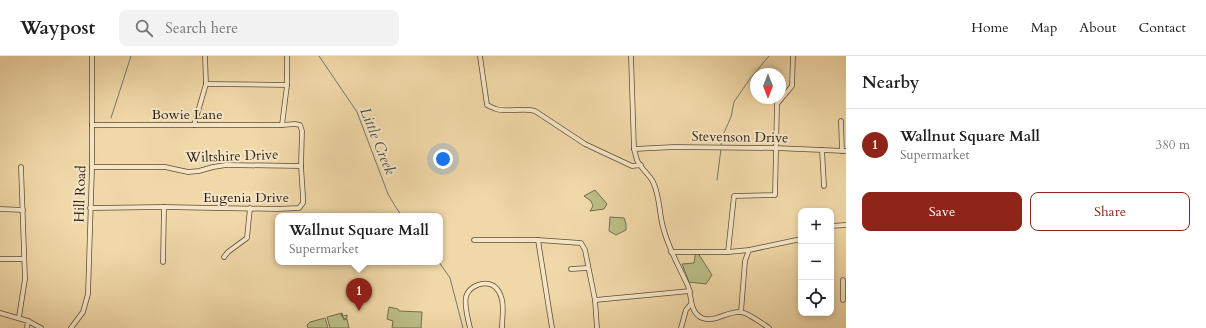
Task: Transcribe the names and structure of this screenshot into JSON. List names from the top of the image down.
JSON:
{
  "streets": {
    "street": [
      "Bowie Lane",
      "Stevenson Drive",
      "Wiltshire Drive",
      "Hill Road",
      "Eugenia Drive"
    ]
  },
  "crossings": [
    ["Bowie Lane", "Hill Road"],
    ["Bowie Lane", "Eugenia Drive"],
    ["Wiltshire Drive", "Hill Road"],
    ["Wiltshire Drive", "Eugenia Drive"],
    ["Hill Road", "Eugenia Drive"]
  ],
  "water": ["Little Creek"],
  "north": "bottom",
  "page": {
    "header": "Waypost",
    "search": "Search here",
    "nav": [
      "Home",
      "Map",
      "About",
      "Contact"
    ],
    "heading": "Nearby",
    "list": [
      {
        "mark": "1",
        "name": "Wallnut Square Mall",
        "note": "Supermarket",
        "value": "380 m"
      }
    ],
    "buttons": ["Save", "Share"],
    "map_buttons": ["+", "−"],
    "popup": ["Wallnut Square Mall", "Supermarket"],
    "pins": "1"
  }
}
